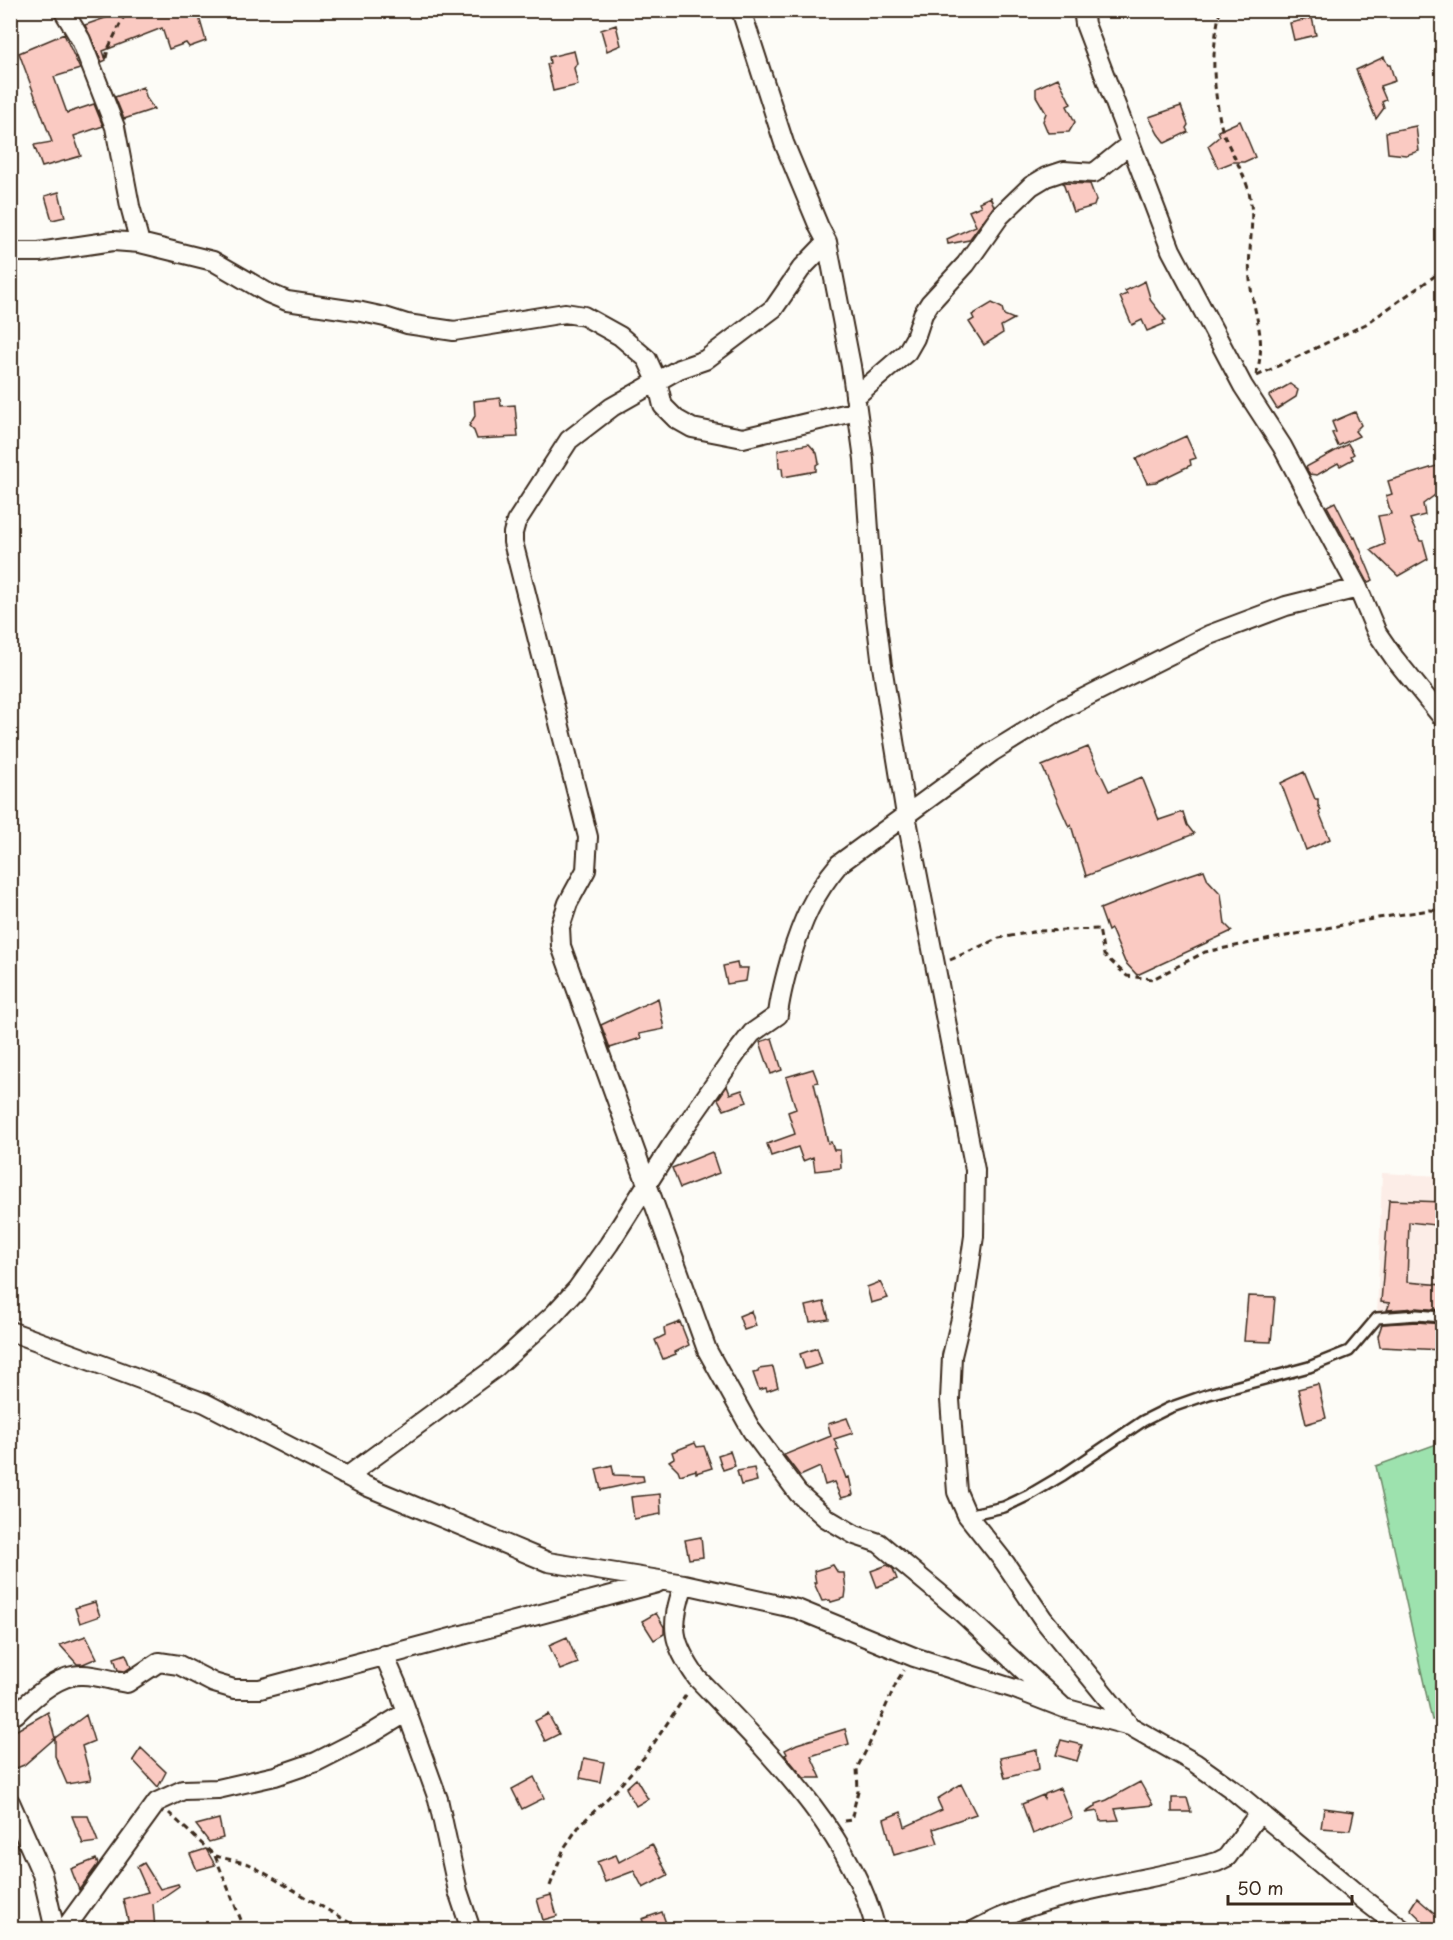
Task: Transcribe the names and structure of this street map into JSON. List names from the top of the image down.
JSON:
{
  "scale_bar": "50 m"
}
